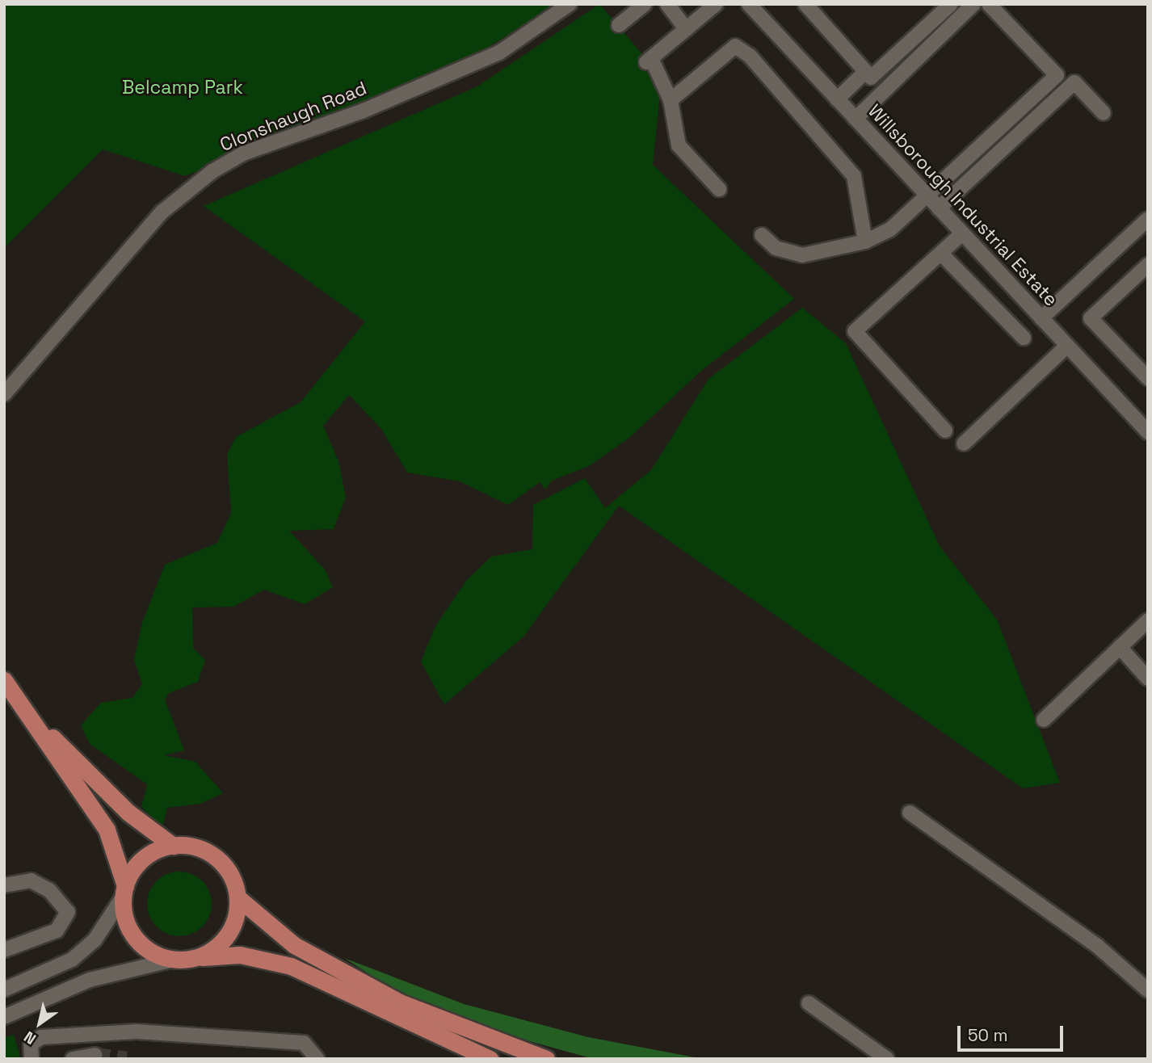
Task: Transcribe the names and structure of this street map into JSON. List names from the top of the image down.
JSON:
{
  "streets": {
    "street": ["Clonshaugh Road", "Willsborough Industrial Estate"]
  },
  "parks": ["Belcamp Park"],
  "scale_bar": "50 m",
  "north": "bottom left"
}
